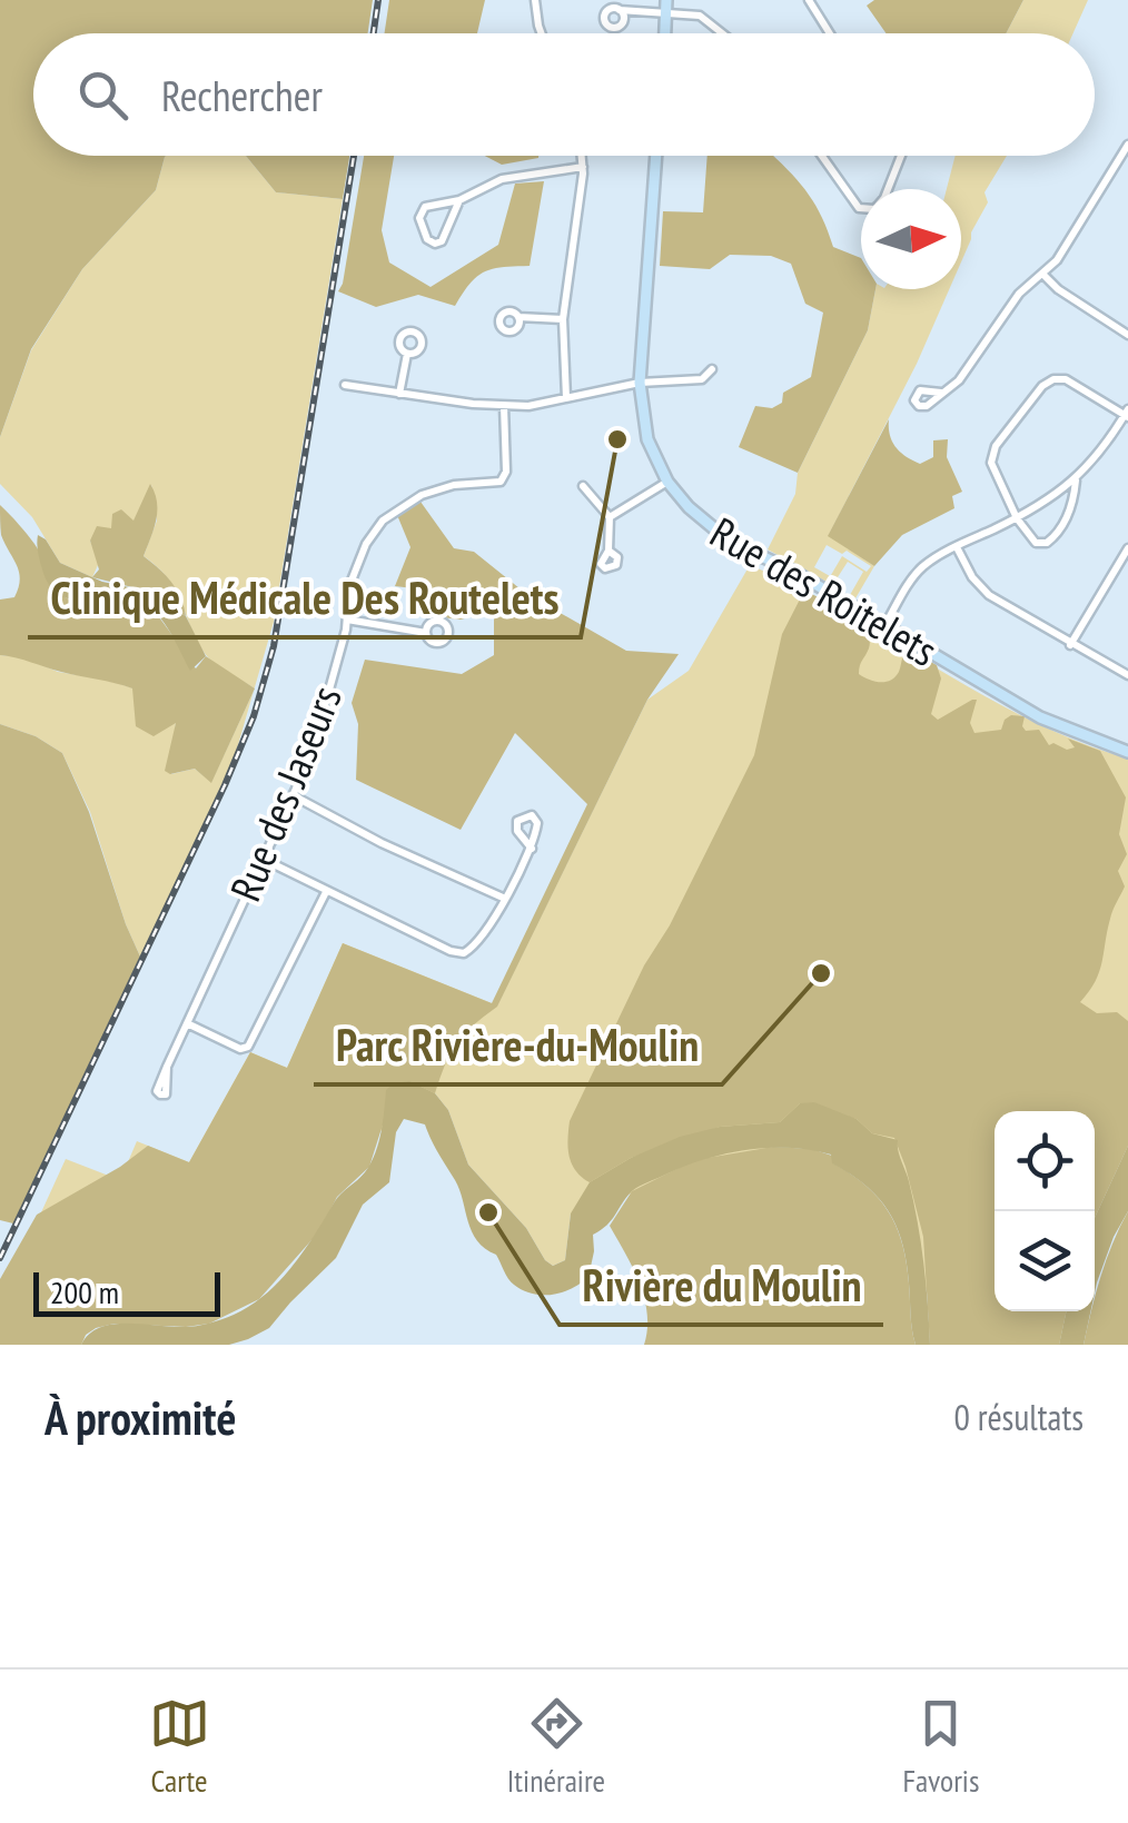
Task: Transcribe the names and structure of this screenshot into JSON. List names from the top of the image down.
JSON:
{
  "streets": {
    "street": ["Rue des Roitelets", "Rue des Jaseurs"]
  },
  "places": ["Clinique Médicale Des Routelets", "Parc Rivière-du-Moulin", "Rivière du Moulin"],
  "scale_bar": "200 m",
  "north": "right",
  "page": {
    "search": "Rechercher",
    "scale": "200 m",
    "heading": ["À proximité", "0 résultats"],
    "nav": ["Carte", "Itinéraire", "Favoris"]
  }
}
